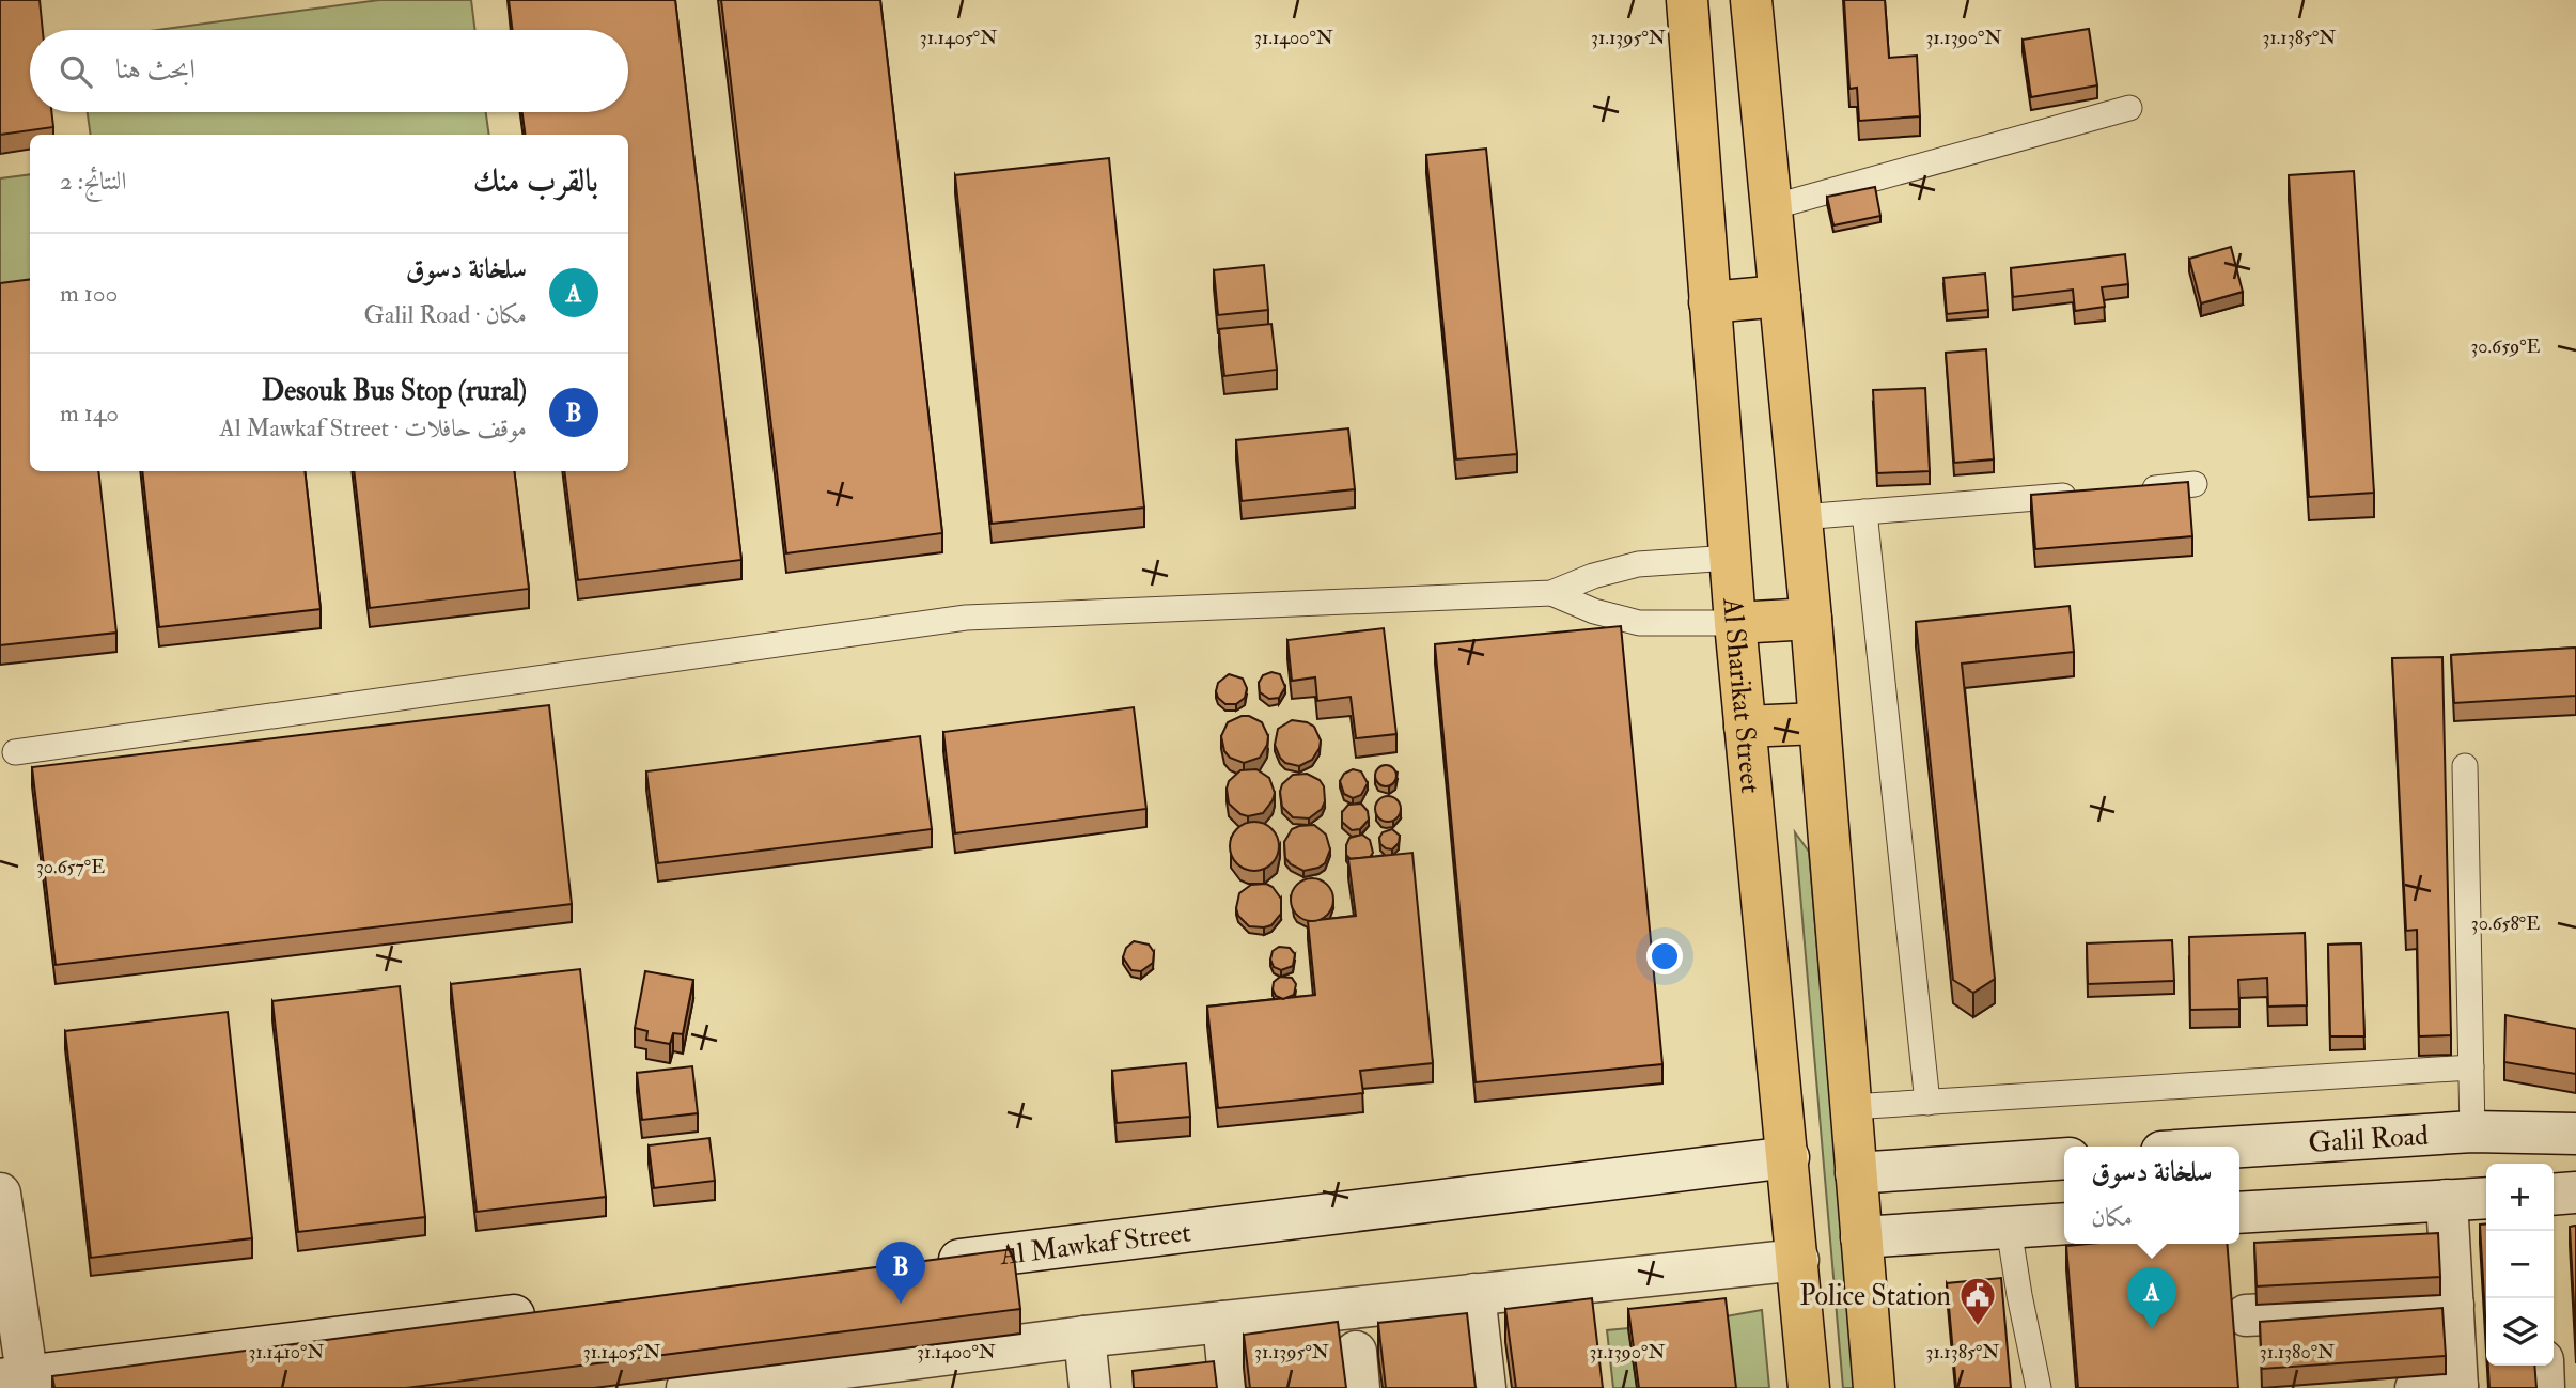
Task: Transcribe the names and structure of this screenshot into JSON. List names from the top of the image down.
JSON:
{
  "streets": {
    "main road": ["Al Sharikat Street"],
    "street": ["Galil Road", "Al Mawkaf Street"]
  },
  "crossings": [
    ["Al Sharikat Street", "Al Mawkaf Street"]
  ],
  "places": {
    "public building": ["Police Station"]
  },
  "page": {
    "search": "ابحث هنا",
    "heading": ["بالقرب منك", "النتائج: 2"],
    "list": [
      {
        "mark": "A",
        "name": "سلخانة دسوق",
        "note": "مكان · Galil Road",
        "value": "100 m"
      },
      {
        "mark": "B",
        "name": "Desouk Bus Stop (rural)",
        "note": "موقف حافلات · Al Mawkaf Street",
        "value": "140 m"
      }
    ],
    "popup": ["سلخانة دسوق", "مكان"],
    "map_buttons": ["+", "−"],
    "pins": ["B", "A"]
  },
  "coordinates": [
    "31.1405°N",
    "31.1400°N",
    "31.1395°N",
    "31.1390°N",
    "31.1385°N",
    "30.659°E",
    "30.657°E",
    "30.658°E",
    "31.1410°N",
    "31.1380°N"
  ]
}
